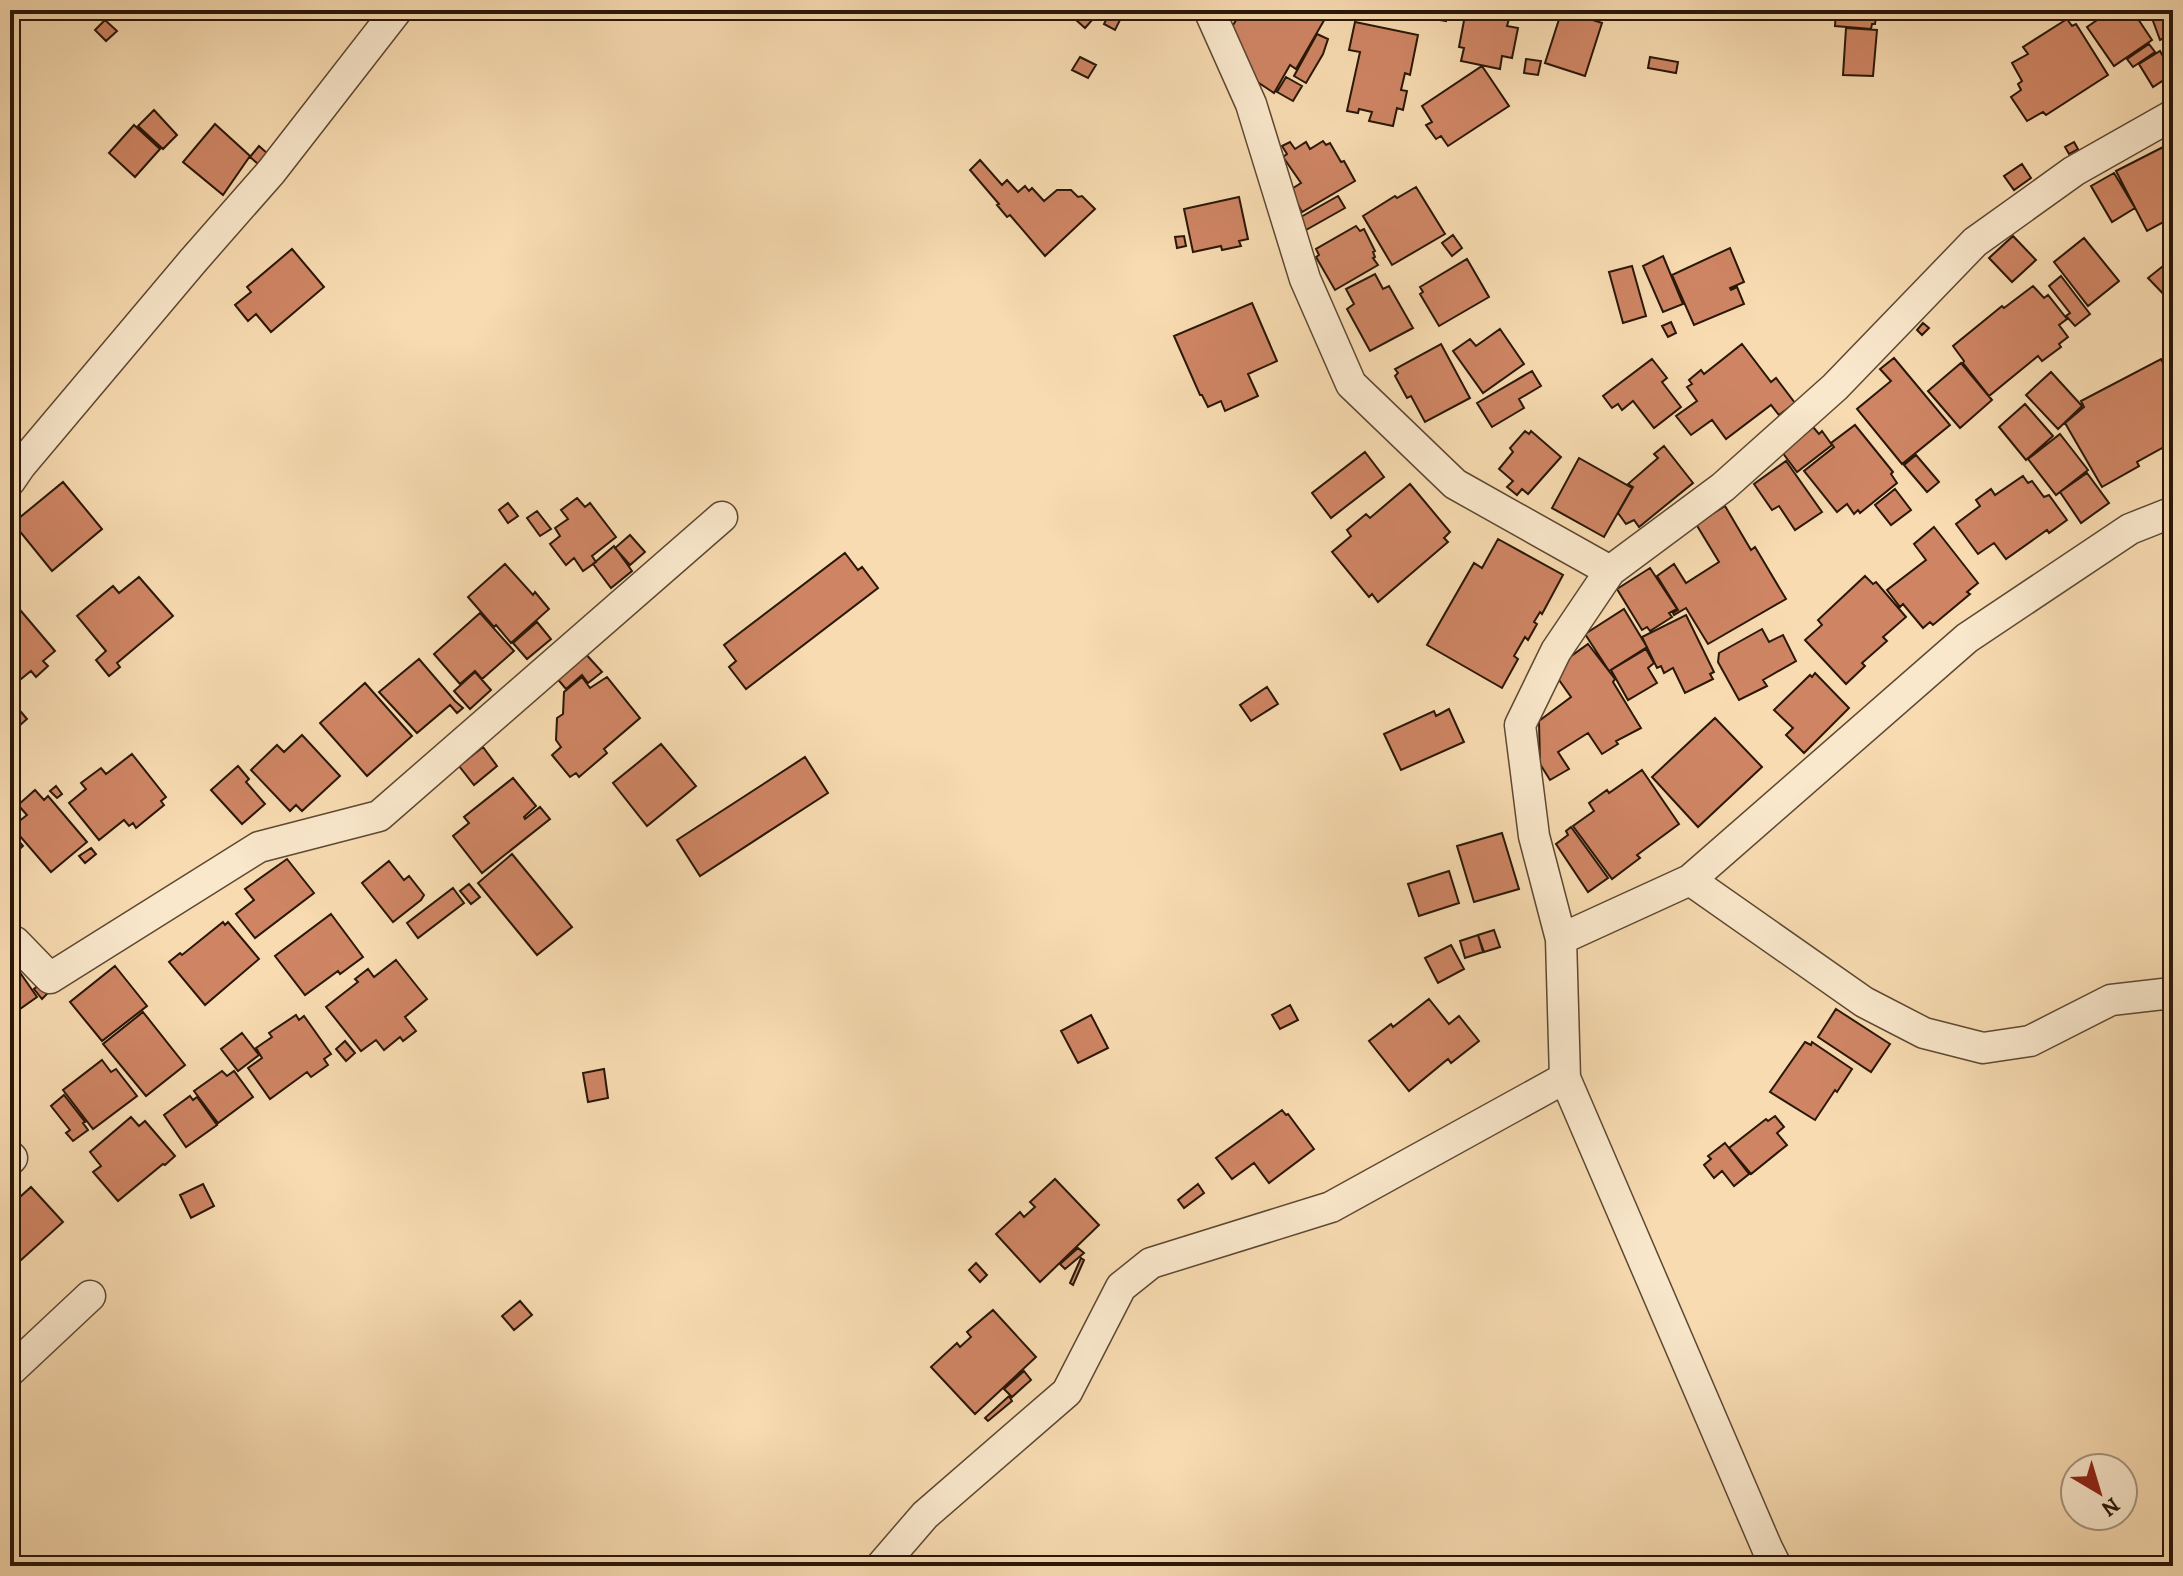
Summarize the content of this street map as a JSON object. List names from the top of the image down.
{
  "north": "bottom right"
}
